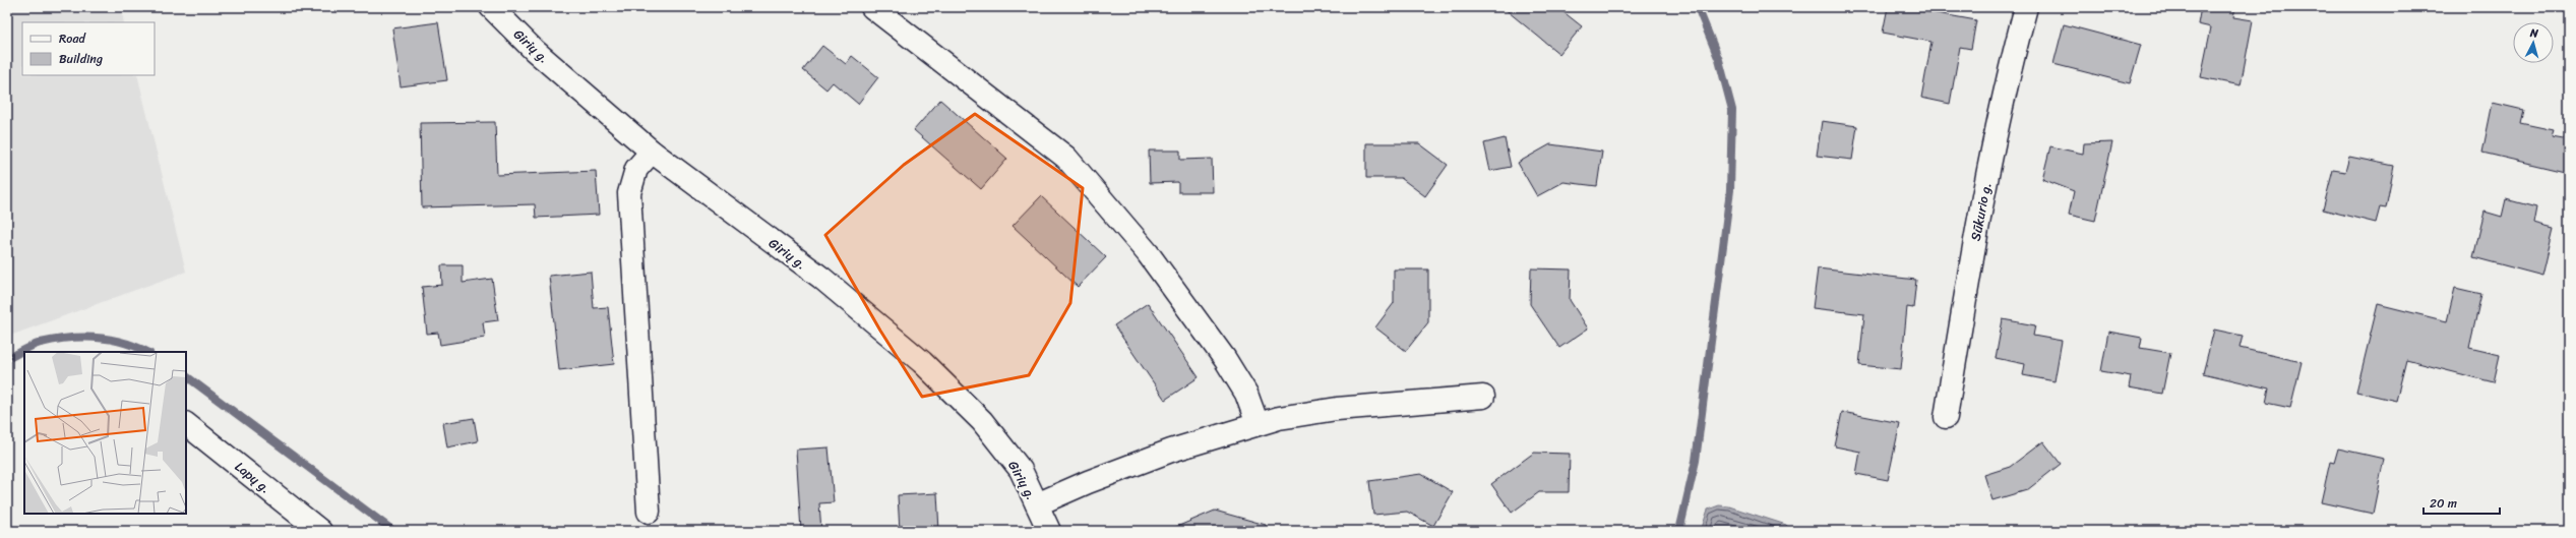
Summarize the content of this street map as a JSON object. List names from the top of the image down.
{
  "streets": {
    "street": ["Girių g.", "Sūkurio g.", "Lapų g."]
  },
  "legend": ["Road", "Building"],
  "scale_bar": "20 m",
  "north": "top"
}
